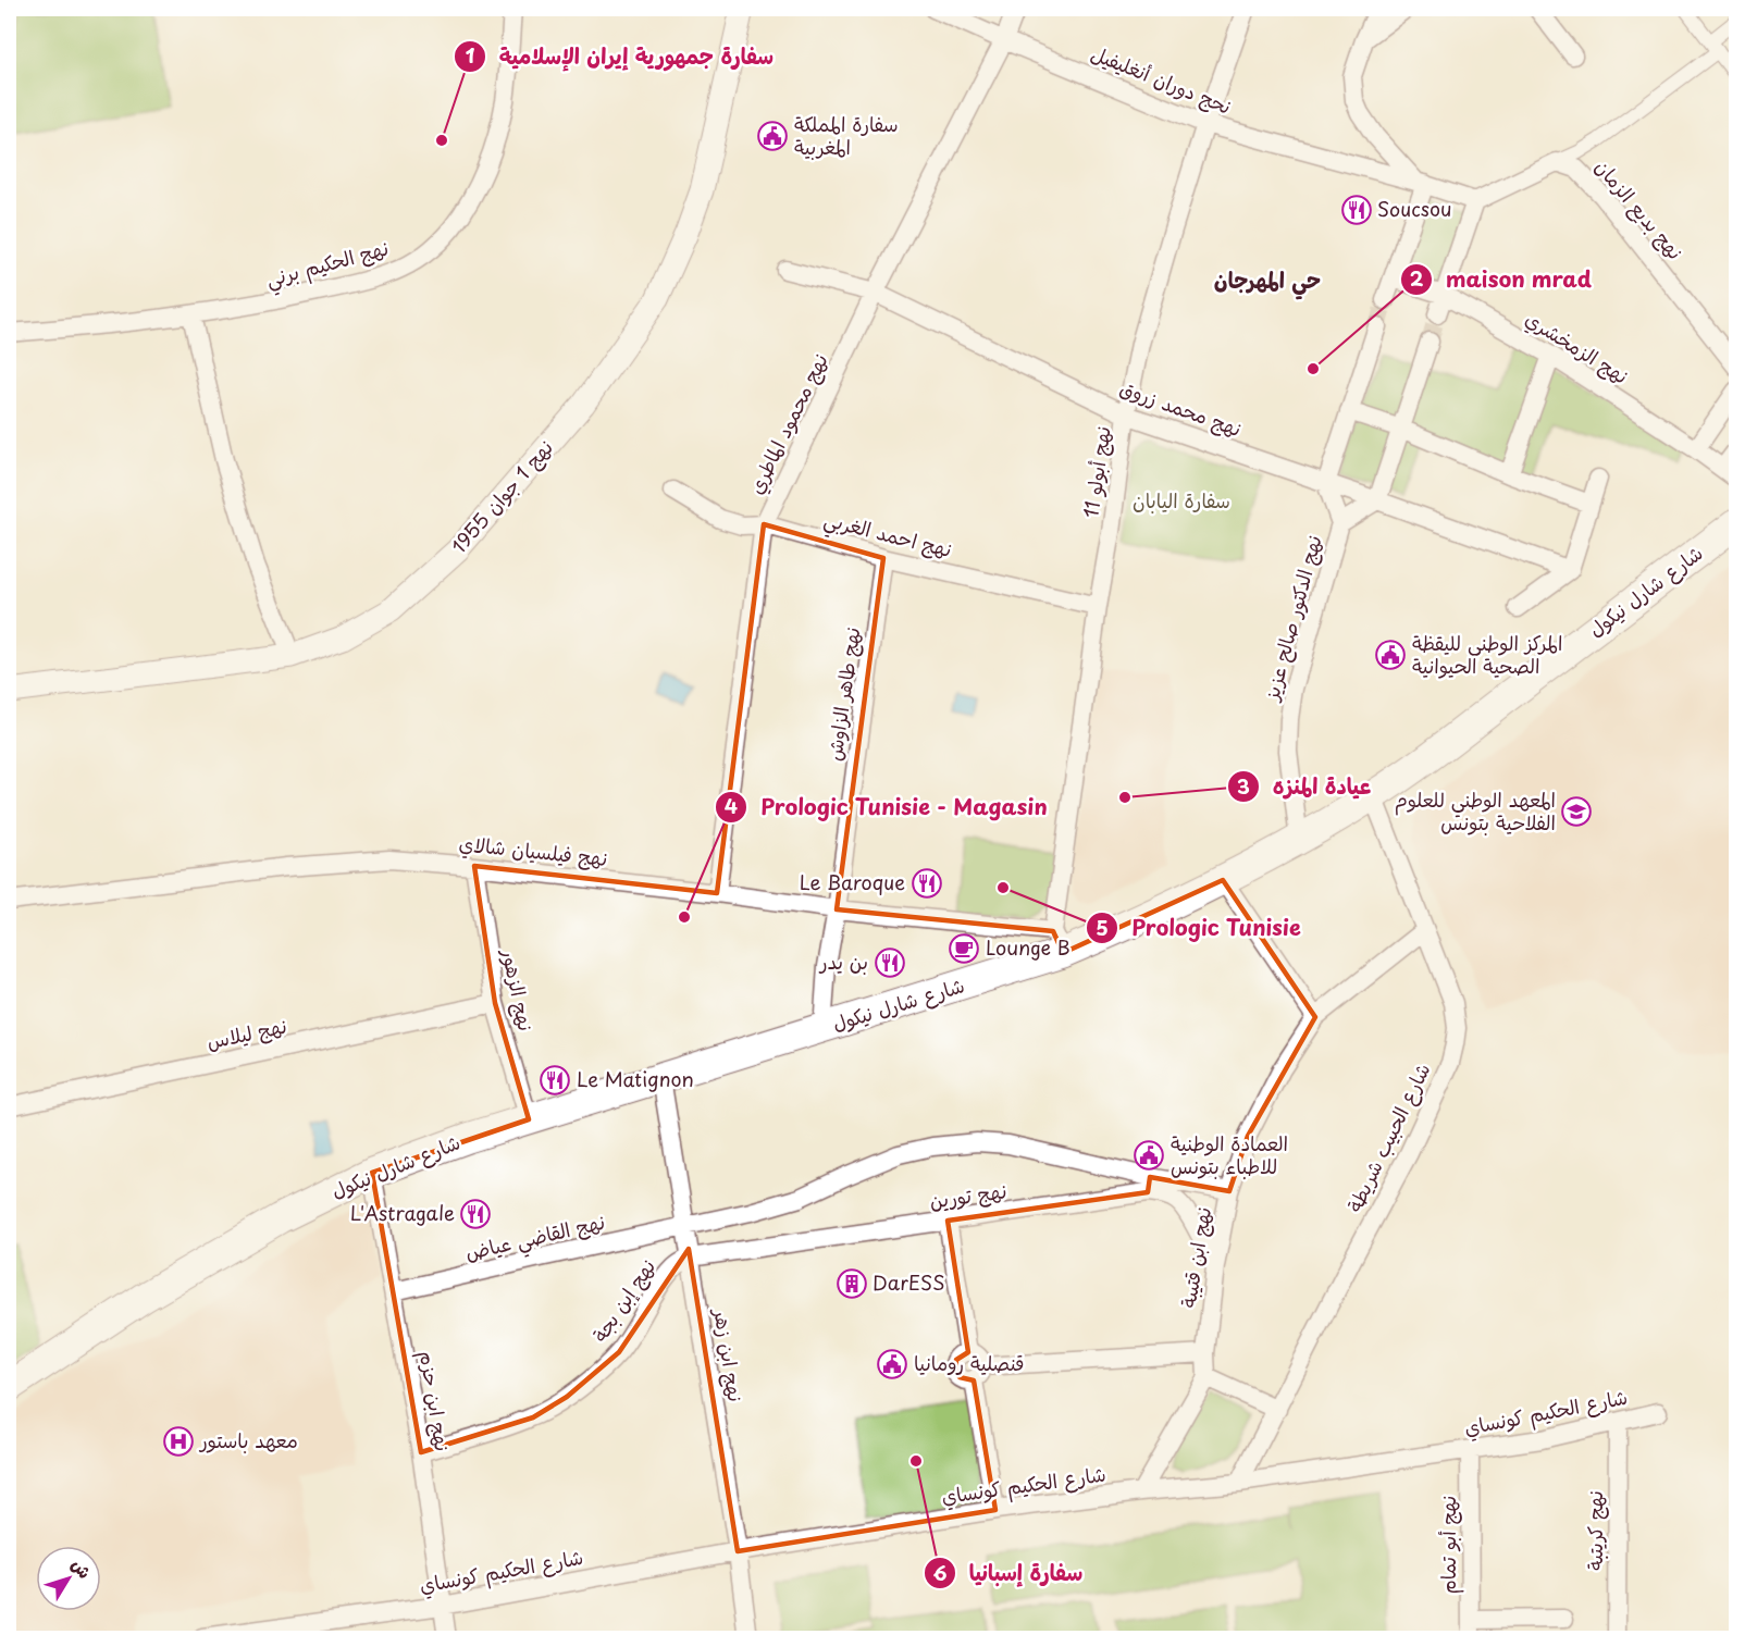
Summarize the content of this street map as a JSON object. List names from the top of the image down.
{
  "streets": {
    "main road": ["شارع شارل نيكول"],
    "street": [
      "نحج دوران أنغليفيل",
      "نهج بديع الزمان",
      "نهج الحكيم برني",
      "نهج الزمخشري",
      "نهج محمد زروق",
      "نهج محمود الماطري",
      "نهج أبولو 11",
      "نهج 1 جوان 1955",
      "نهج احمد الغربي",
      "نهج الدكتور صالح عزيز",
      "نهج طاهر الزاوش",
      "نهج فيلسيان شالاي",
      "نهج الزهور",
      "نهج ليلاس",
      "شارع الحبيب شريطة",
      "نهج تورين",
      "نهج القاضي عياض",
      "نهج ابن قتيبة",
      "نهج إبن بجة",
      "نهج ابن زهر",
      "نهج ابن حزم",
      "شارع الحكيم كونساي",
      "نهج كريتبة",
      "نهج أبو تمام"
    ]
  },
  "crossings": [
    ["نحج دوران أنغليفيل", "نهج محمود الماطري"],
    ["نحج دوران أنغليفيل", "نهج أبولو 11"],
    ["نهج محمد زروق", "نهج محمود الماطري"],
    ["نهج محمد زروق", "نهج أبولو 11"],
    ["نهج محمد زروق", "نهج الدكتور صالح عزيز"],
    ["نهج محمود الماطري", "نهج احمد الغربي"],
    ["نهج محمود الماطري", "نهج فيلسيان شالاي"],
    ["نهج أبولو 11", "نهج احمد الغربي"],
    ["نهج أبولو 11", "شارع شارل نيكول"],
    ["نهج أبولو 11", "نهج فيلسيان شالاي"],
    ["نهج احمد الغربي", "نهج طاهر الزاوش"],
    ["شارع شارل نيكول", "نهج الدكتور صالح عزيز"],
    ["شارع شارل نيكول", "نهج طاهر الزاوش"],
    ["شارع شارل نيكول", "نهج فيلسيان شالاي"],
    ["شارع شارل نيكول", "نهج الزهور"],
    ["شارع شارل نيكول", "شارع الحبيب شريطة"],
    ["شارع شارل نيكول", "نهج ابن زهر"],
    ["شارع شارل نيكول", "نهج ابن حزم"],
    ["نهج طاهر الزاوش", "نهج فيلسيان شالاي"],
    ["نهج فيلسيان شالاي", "نهج الزهور"],
    ["نهج الزهور", "نهج ليلاس"],
    ["شارع الحبيب شريطة", "نهج ابن قتيبة"],
    ["شارع الحبيب شريطة", "شارع الحكيم كونساي"],
    ["نهج تورين", "نهج القاضي عياض"],
    ["نهج تورين", "نهج ابن قتيبة"],
    ["نهج تورين", "نهج إبن بجة"],
    ["نهج تورين", "نهج ابن زهر"],
    ["نهج القاضي عياض", "نهج ابن زهر"],
    ["نهج القاضي عياض", "نهج ابن حزم"],
    ["نهج إبن بجة", "نهج ابن زهر"],
    ["نهج إبن بجة", "نهج ابن حزم"],
    ["نهج ابن زهر", "شارع الحكيم كونساي"],
    ["نهج ابن حزم", "شارع الحكيم كونساي"],
    ["شارع الحكيم كونساي", "نهج كريتبة"],
    ["شارع الحكيم كونساي", "نهج أبو تمام"]
  ],
  "districts": ["حي المهرجان"],
  "parks": ["سفارة اليابان"],
  "places": {
    "public building": [
      "سفارة المملكة المغربية",
      "المركز الوطني لليقظة الصحية الحيوانية",
      "العمادة الوطنية للاطباء بتونس",
      "قنصلية رومانيا"
    ],
    "other": [
      "سفارة جمهورية إيران الإسلامية",
      "maison mrad",
      "عيادة المنزه",
      "Prologic Tunisie",
      "Prologic Tunisie - Magasin",
      "سفارة إسبانيا"
    ],
    "restaurant": [
      "Soucsou",
      "Le Baroque",
      "بن يدر",
      "Le Matignon",
      "L'Astragale"
    ],
    "school or university": ["المعهد الوطني للعلوم الفلاحية بتونس"],
    "cafe": ["Lounge B"],
    "building": ["DarESS"],
    "hospital": ["معهد باستور"]
  },
  "north": "top right"
}
